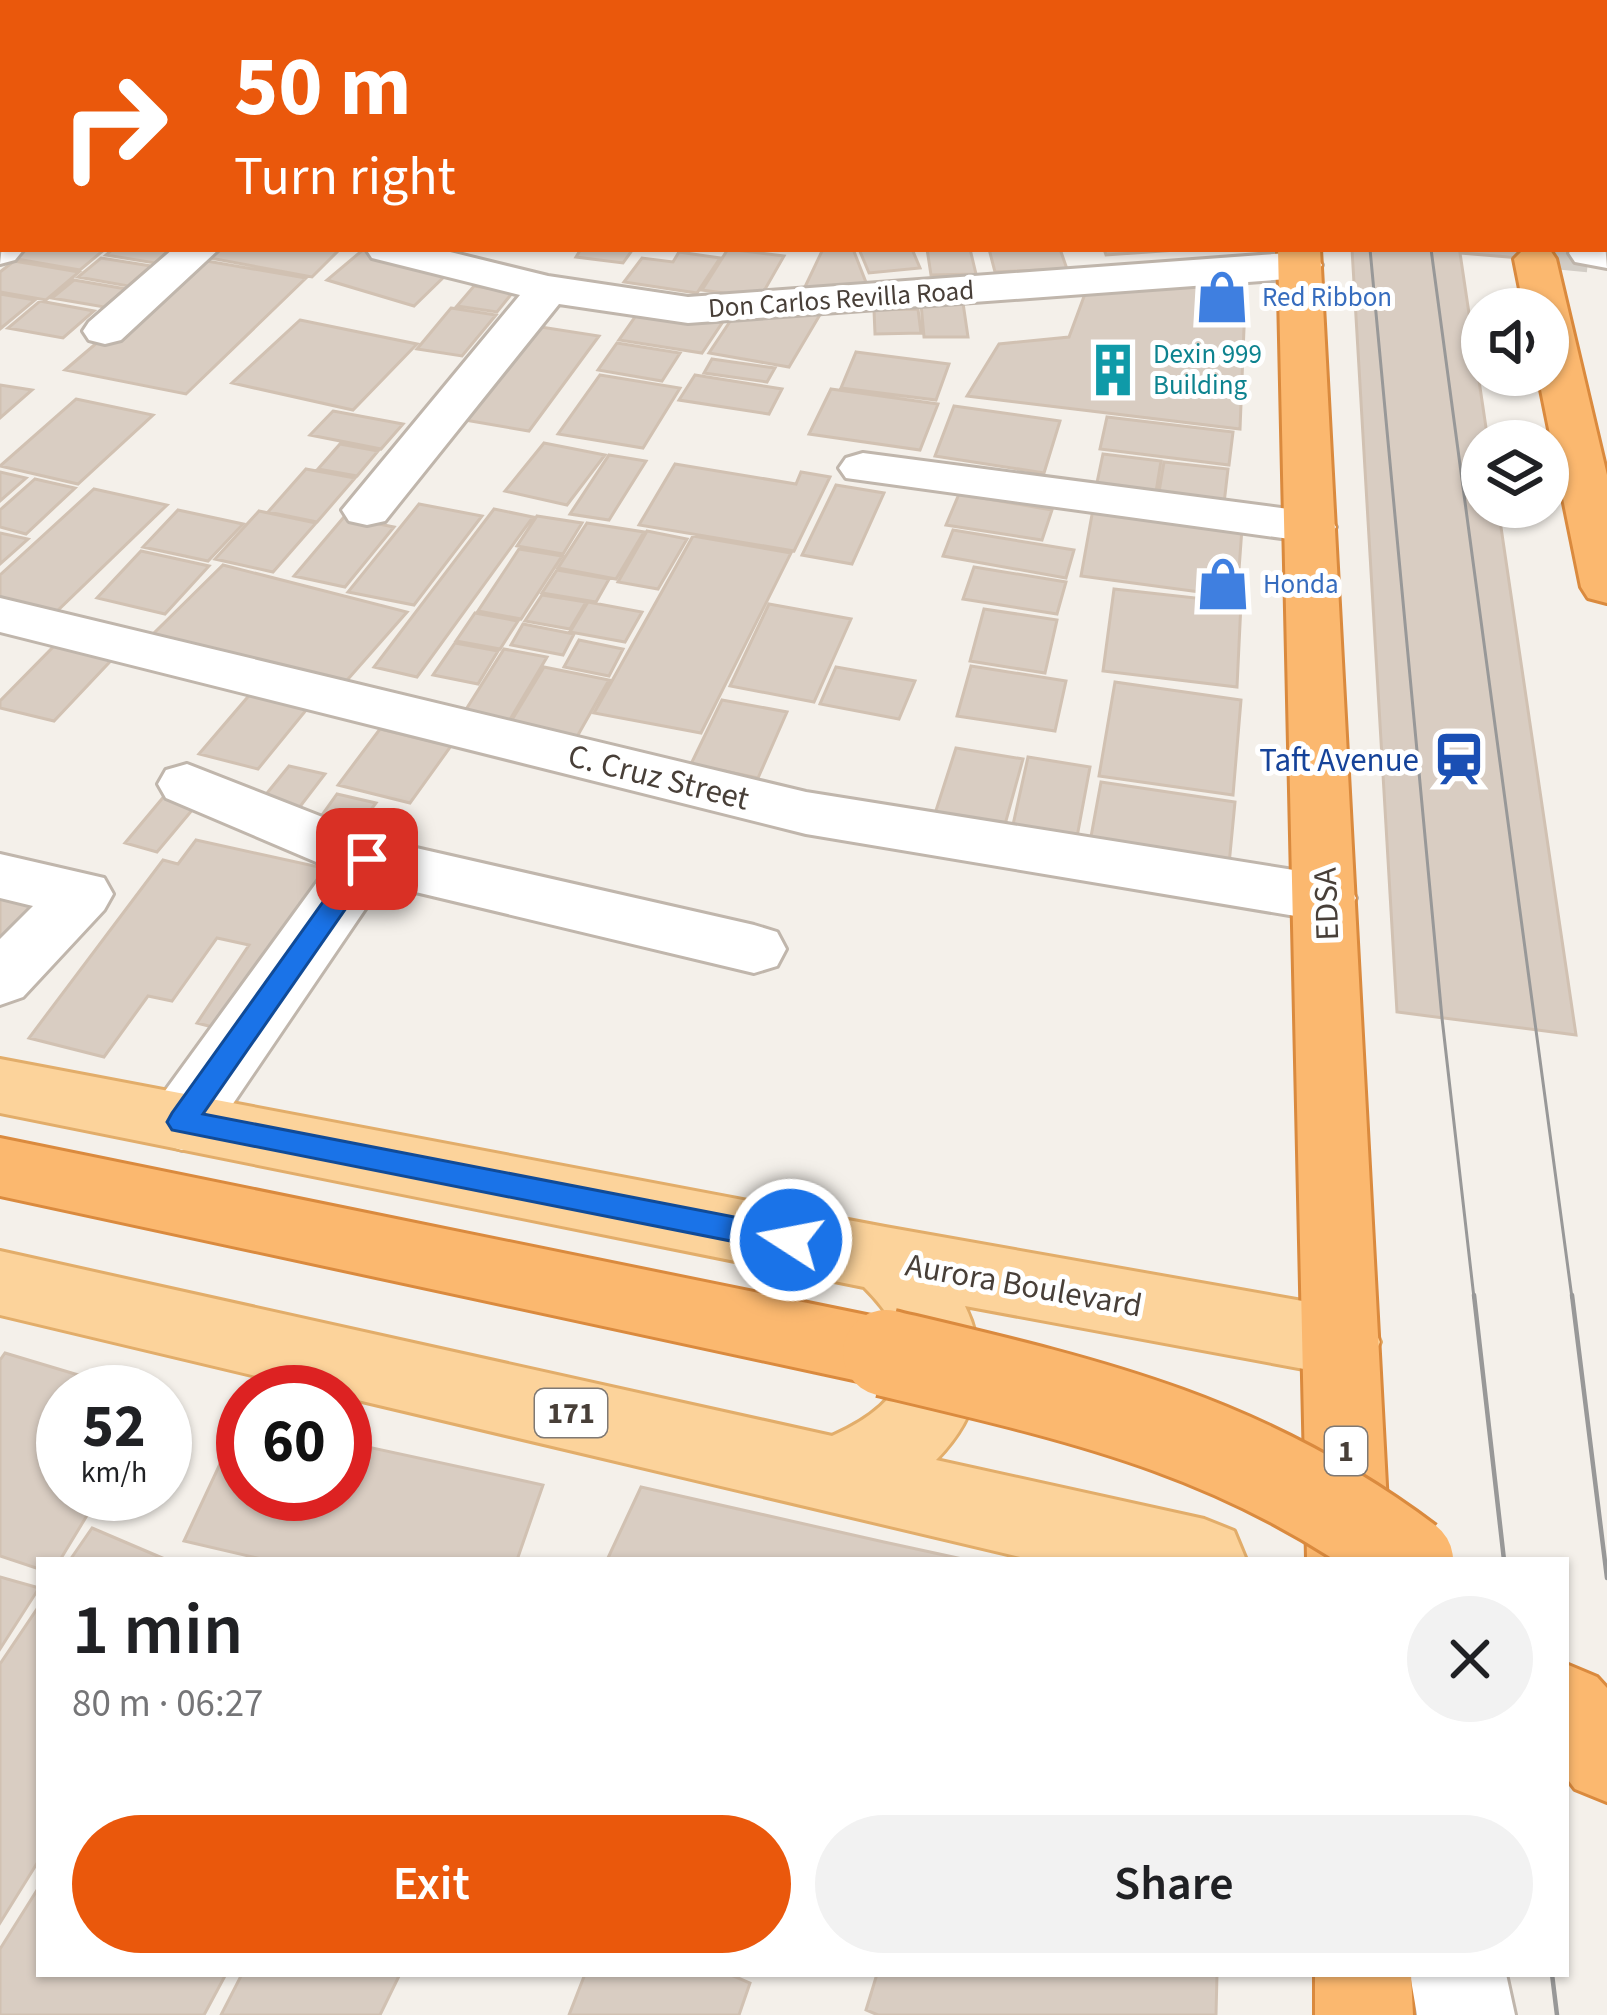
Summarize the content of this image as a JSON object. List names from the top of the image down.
{
  "streets": {
    "highway": ["EDSA", "1"],
    "main road": ["Aurora Boulevard", "171"],
    "street": ["Don Carlos Revilla Road", "C. Cruz Street"]
  },
  "crossings": [
    ["Don Carlos Revilla Road", "EDSA"],
    ["C. Cruz Street", "EDSA"],
    ["EDSA", "Aurora Boulevard"]
  ],
  "places": {
    "shop": ["Red Ribbon", "Honda"],
    "building": ["Dexin 999 Building"],
    "station": ["Taft Avenue"]
  },
  "page": {
    "turn": ["50 m", "Turn right"],
    "speed": "52 km/h",
    "limit": "60",
    "heading": ["1 min", "80 m · 06:27"],
    "buttons": ["Exit", "Share"]
  }
}
